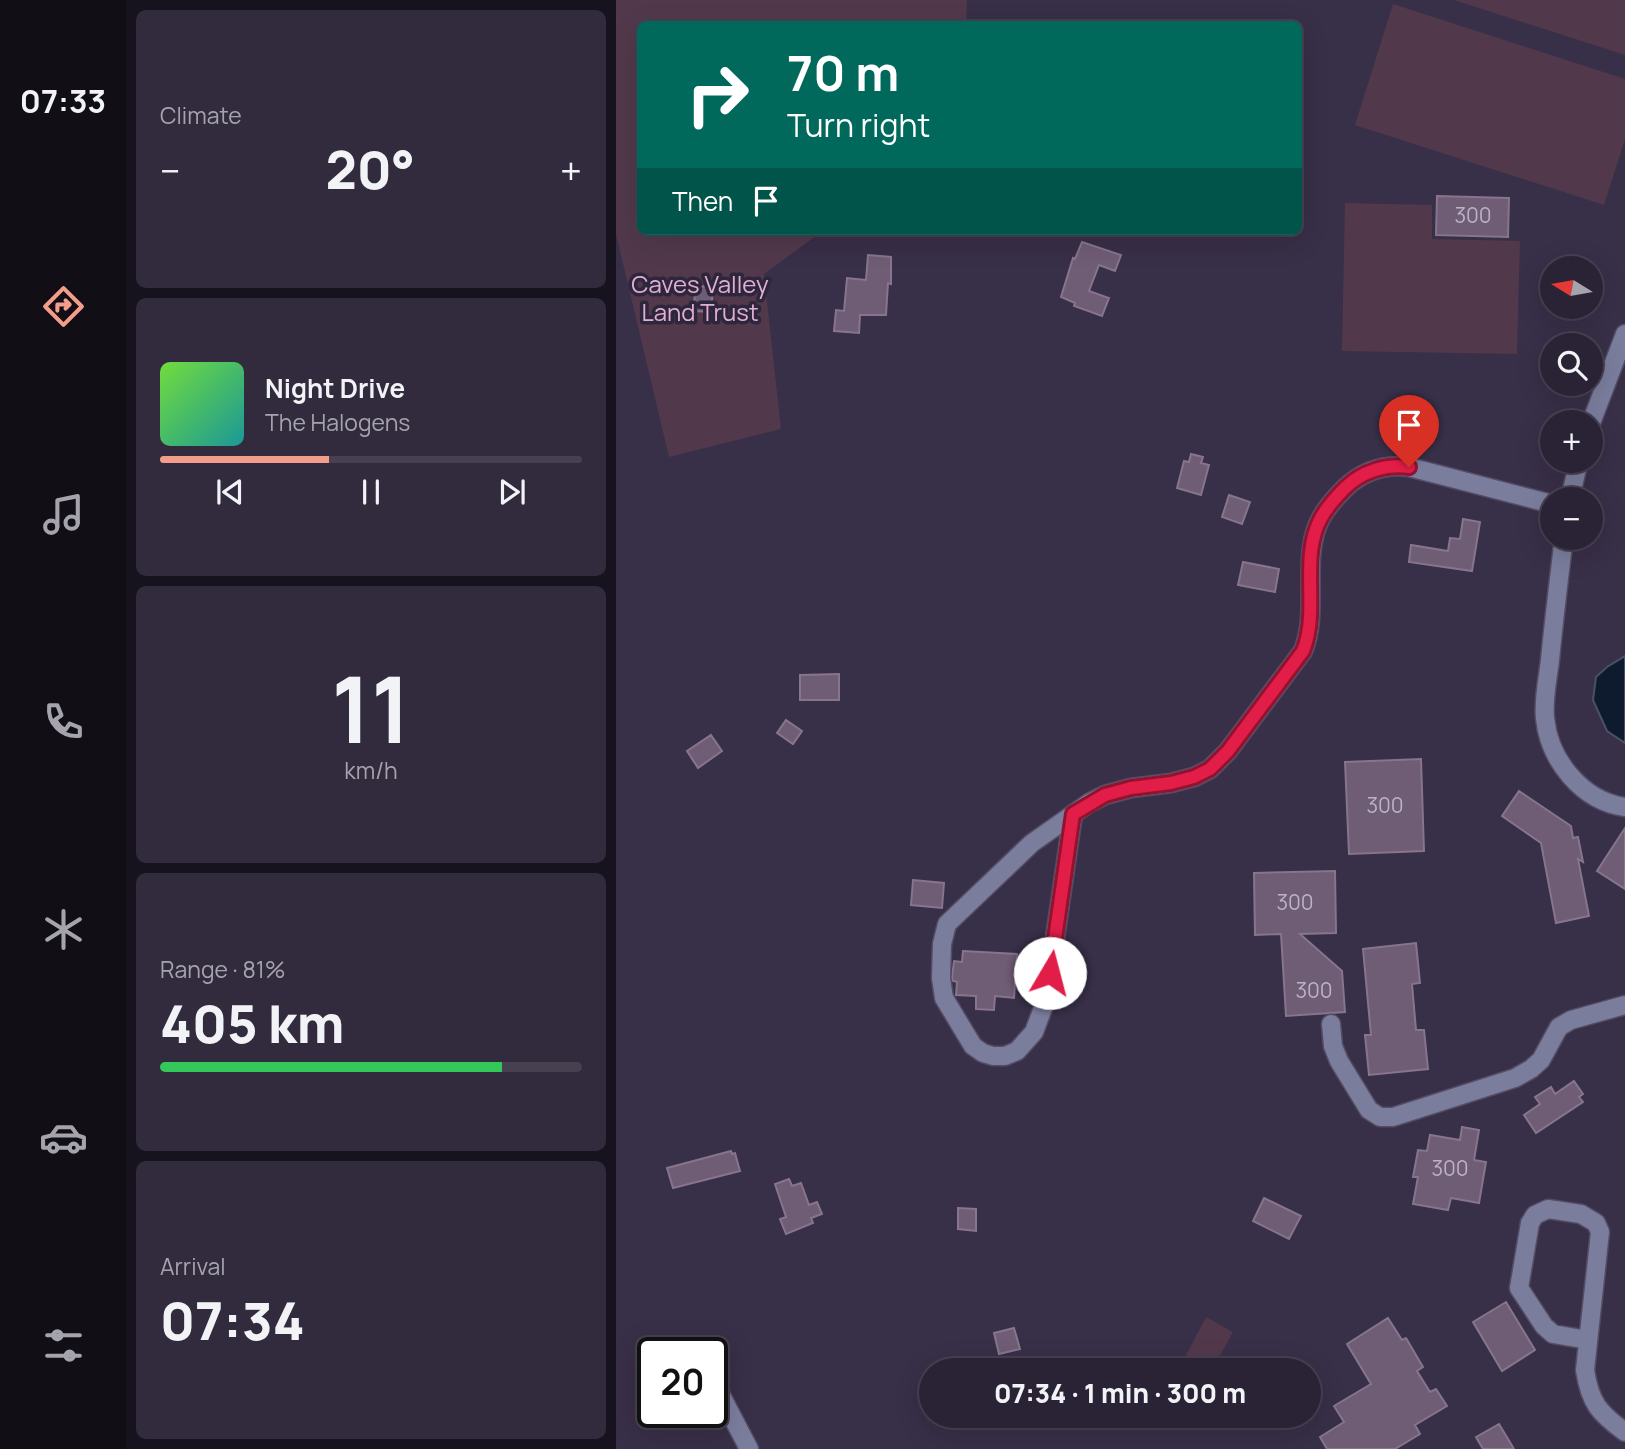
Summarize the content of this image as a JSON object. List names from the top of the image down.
{
  "parks": ["Caves Valley Land Trust"],
  "house_numbers": [
    "300",
    "300",
    "300",
    "300",
    "300"
  ],
  "north": "left",
  "page": {
    "tabs": "07:33",
    "tile": [
      "Climate",
      ["11", "km/h"],
      ["Range · 81%", "405 km"],
      ["Arrival", "07:34"]
    ],
    "turn": ["70 m", "Turn right"],
    "heat": ["−", "20°", "+"],
    "then": "Then",
    "map_buttons": ["+", "−"],
    "song": ["Night Drive", "The Halogens"],
    "limit": "20",
    "trip": "07:34 · 1 min · 300 m"
  }
}
